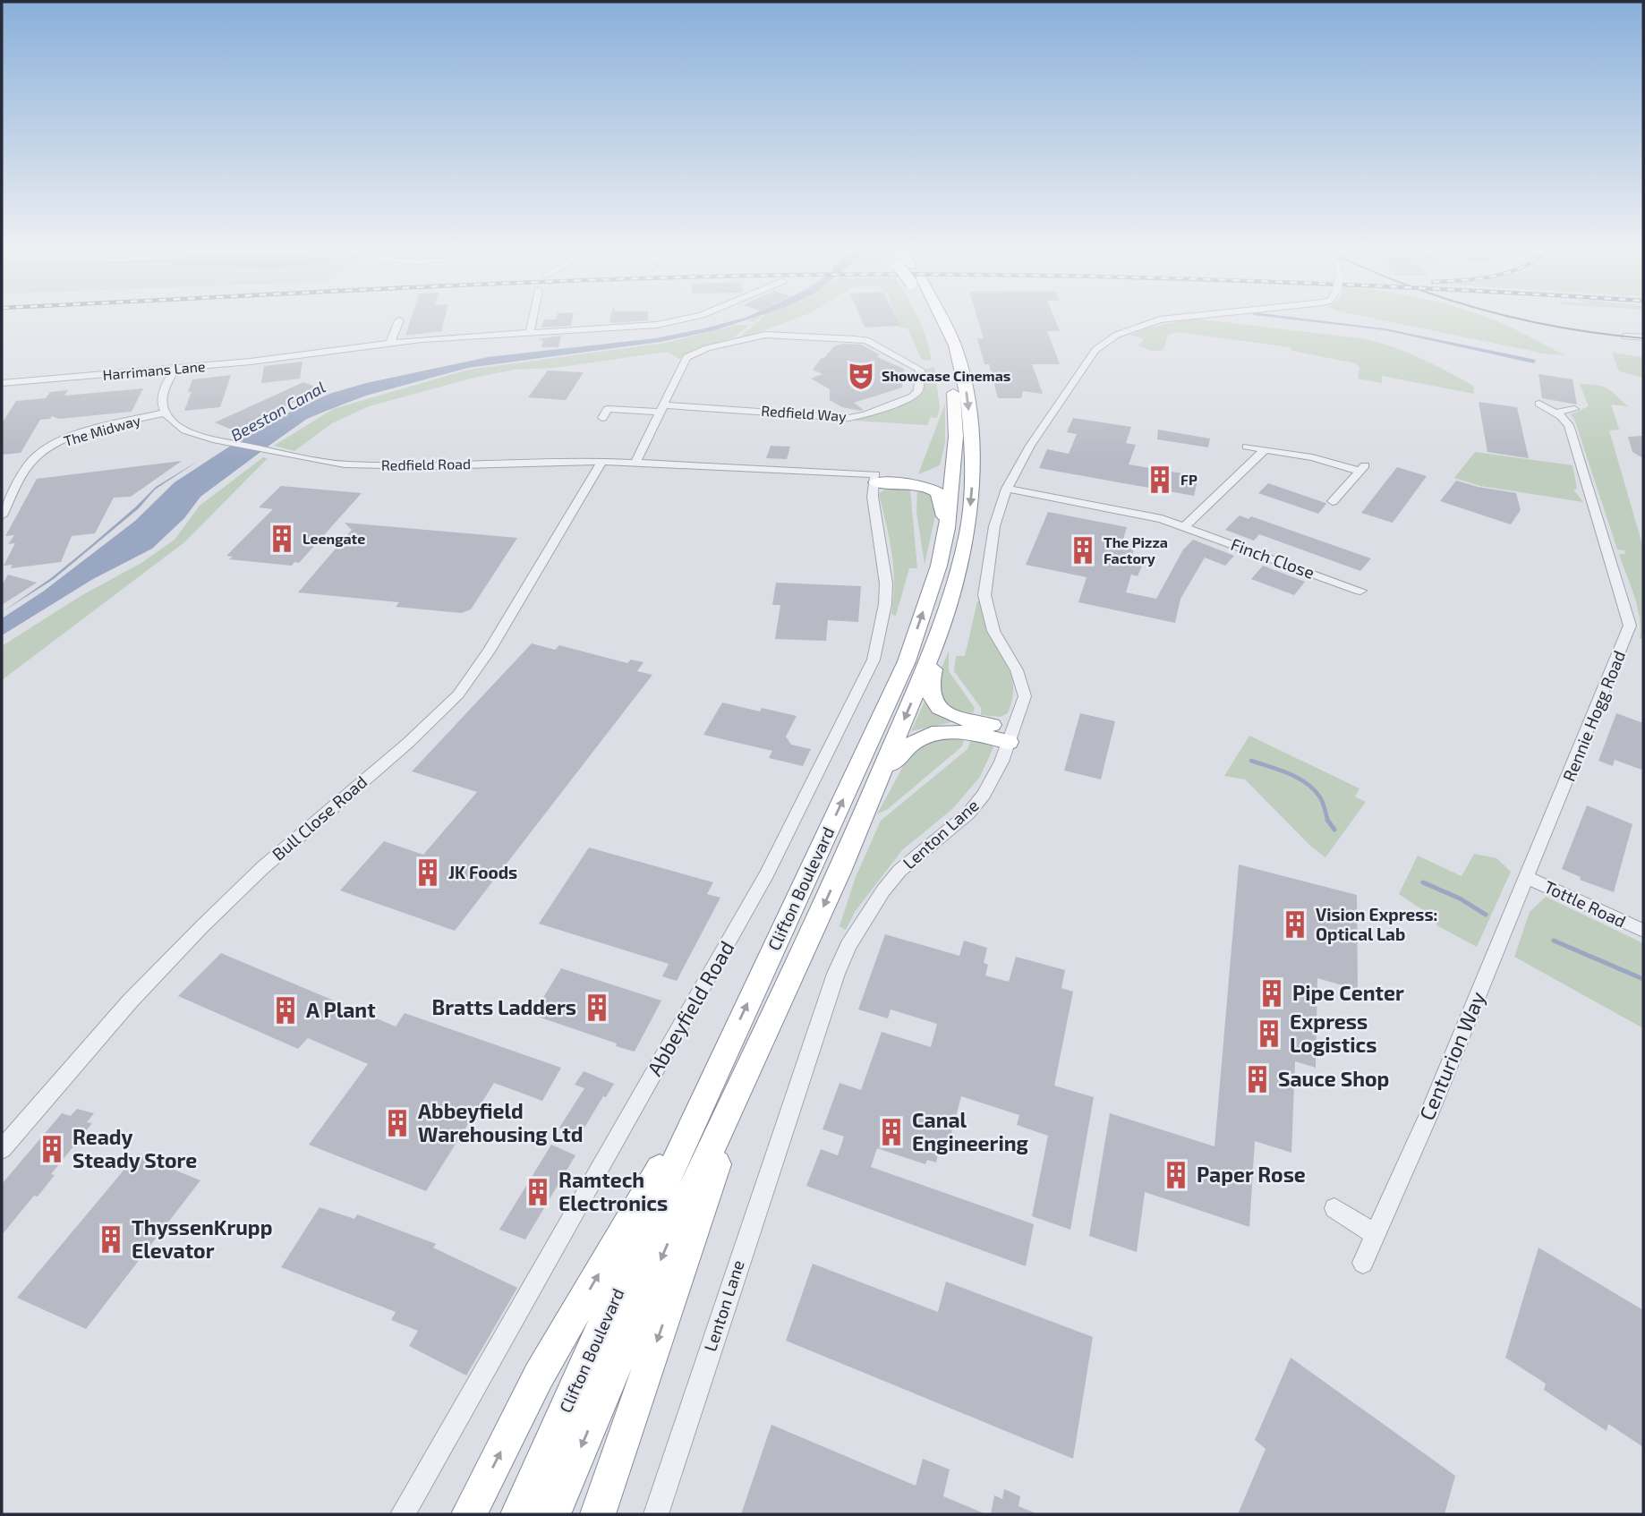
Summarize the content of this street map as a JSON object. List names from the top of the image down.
{
  "streets": {
    "highway": ["Clifton Boulevard"],
    "street": [
      "Harrimans Lane",
      "Redfield Way",
      "The Midway",
      "Redfield Road",
      "Finch Close",
      "Rennie Hogg Road",
      "Bull Close Road",
      "Lenton Lane",
      "Tottle Road",
      "Abbeyfield Road",
      "Centurion Way"
    ]
  },
  "crossings": [
    ["Redfield Way", "Redfield Road"],
    ["The Midway", "Redfield Road"],
    ["Redfield Road", "Bull Close Road"],
    ["Redfield Road", "Abbeyfield Road"],
    ["Finch Close", "Lenton Lane"],
    ["Rennie Hogg Road", "Tottle Road"],
    ["Rennie Hogg Road", "Centurion Way"],
    ["Tottle Road", "Centurion Way"]
  ],
  "water": ["Beeston Canal"],
  "places": {
    "theatre": ["Showcase Cinemas"],
    "building": [
      "FP",
      "Leengate",
      "The Pizza Factory",
      "JK Foods",
      "Vision Express: Optical Lab",
      "Pipe Center",
      "Bratts Ladders",
      "A Plant",
      "Express Logistics",
      "Sauce Shop",
      "Abbeyfield Warehousing Ltd",
      "Canal Engineering",
      "Ready Steady Store",
      "Paper Rose",
      "Ramtech Electronics",
      "ThyssenKrupp Elevator"
    ]
  }
}
